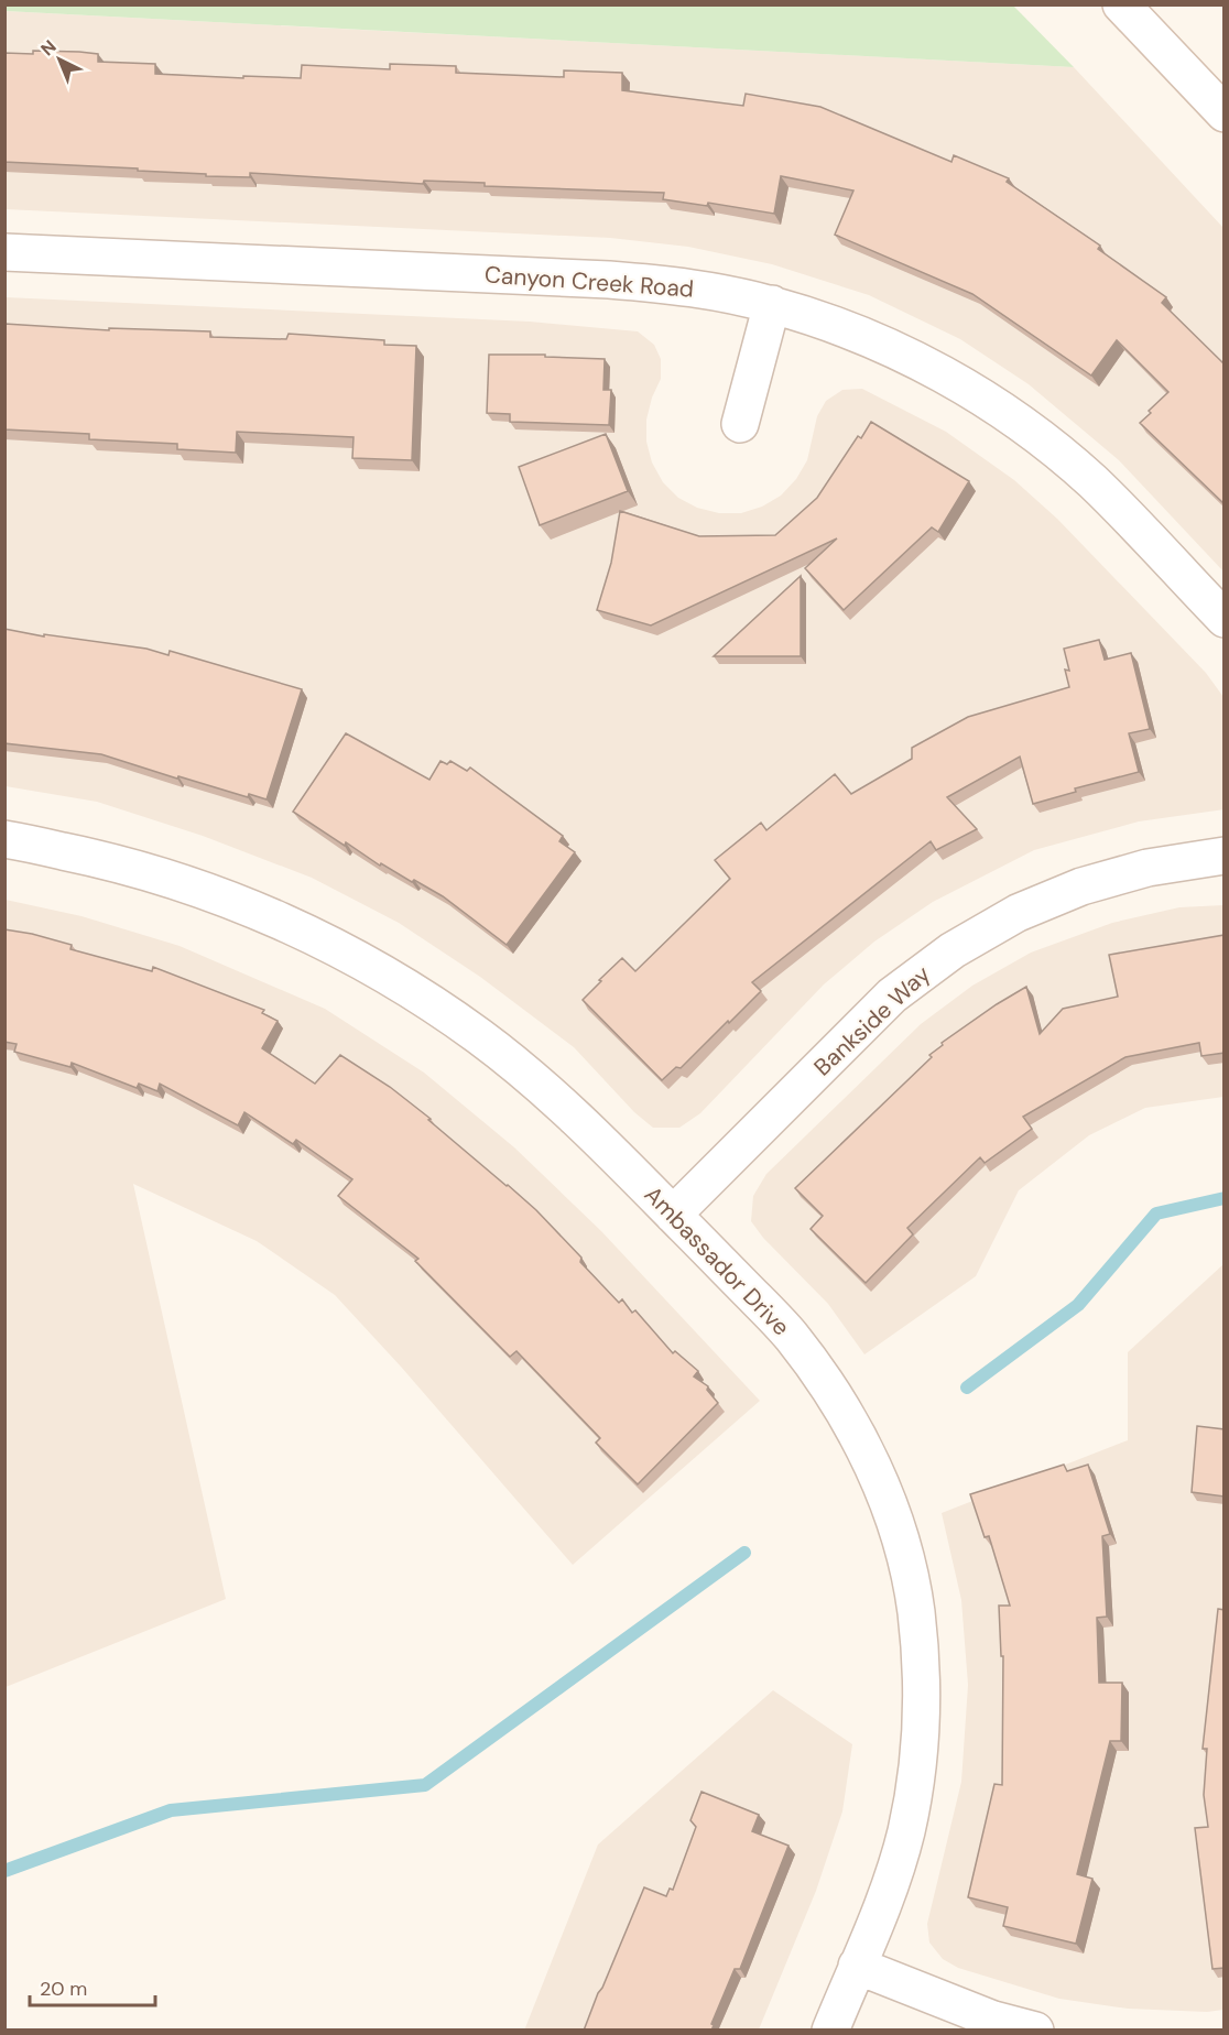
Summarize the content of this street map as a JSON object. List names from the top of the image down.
{
  "streets": {
    "street": ["Canyon Creek Road", "Bankside Way", "Ambassador Drive"]
  },
  "crossings": [
    ["Bankside Way", "Ambassador Drive"]
  ],
  "scale_bar": "20 m",
  "north": "top left"
}
